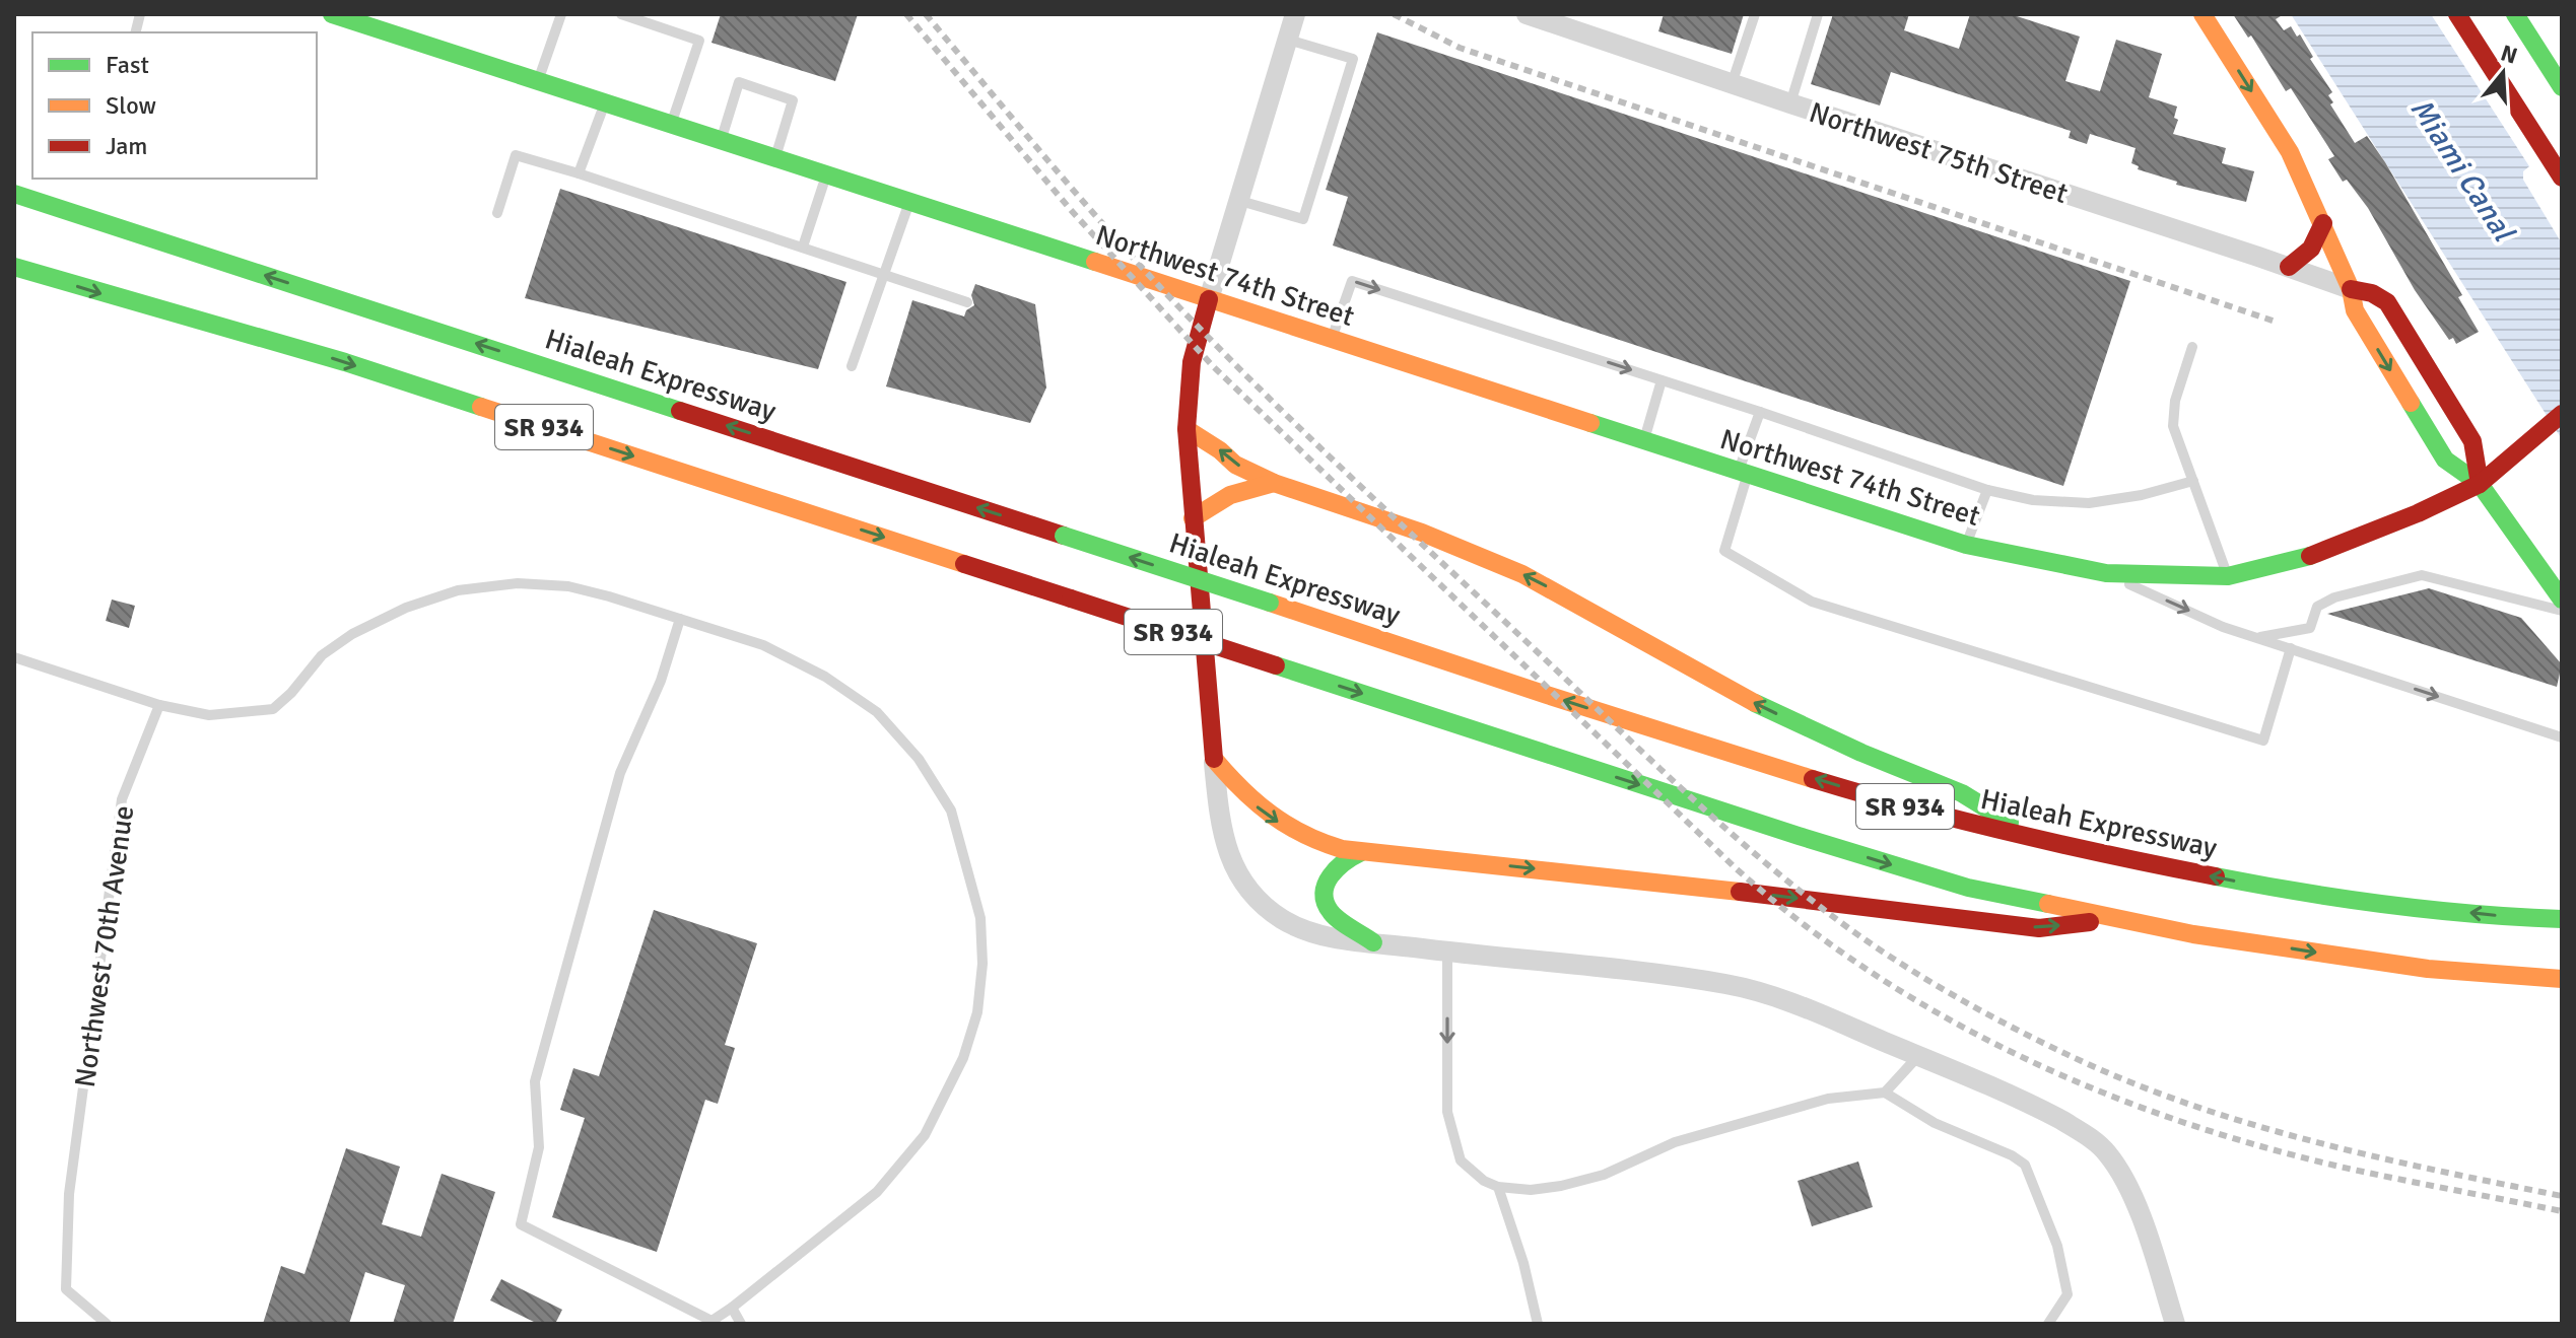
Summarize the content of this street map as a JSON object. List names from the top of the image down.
{
  "streets": {
    "main road": ["Northwest 74th Street", "Hialeah Expressway", "SR 934"],
    "street": ["Northwest 75th Street"],
    "lane": ["Northwest 70th Avenue"]
  },
  "water": ["Miami Canal"],
  "legend": ["Fast", "Slow", "Jam"],
  "north": "top"
}
